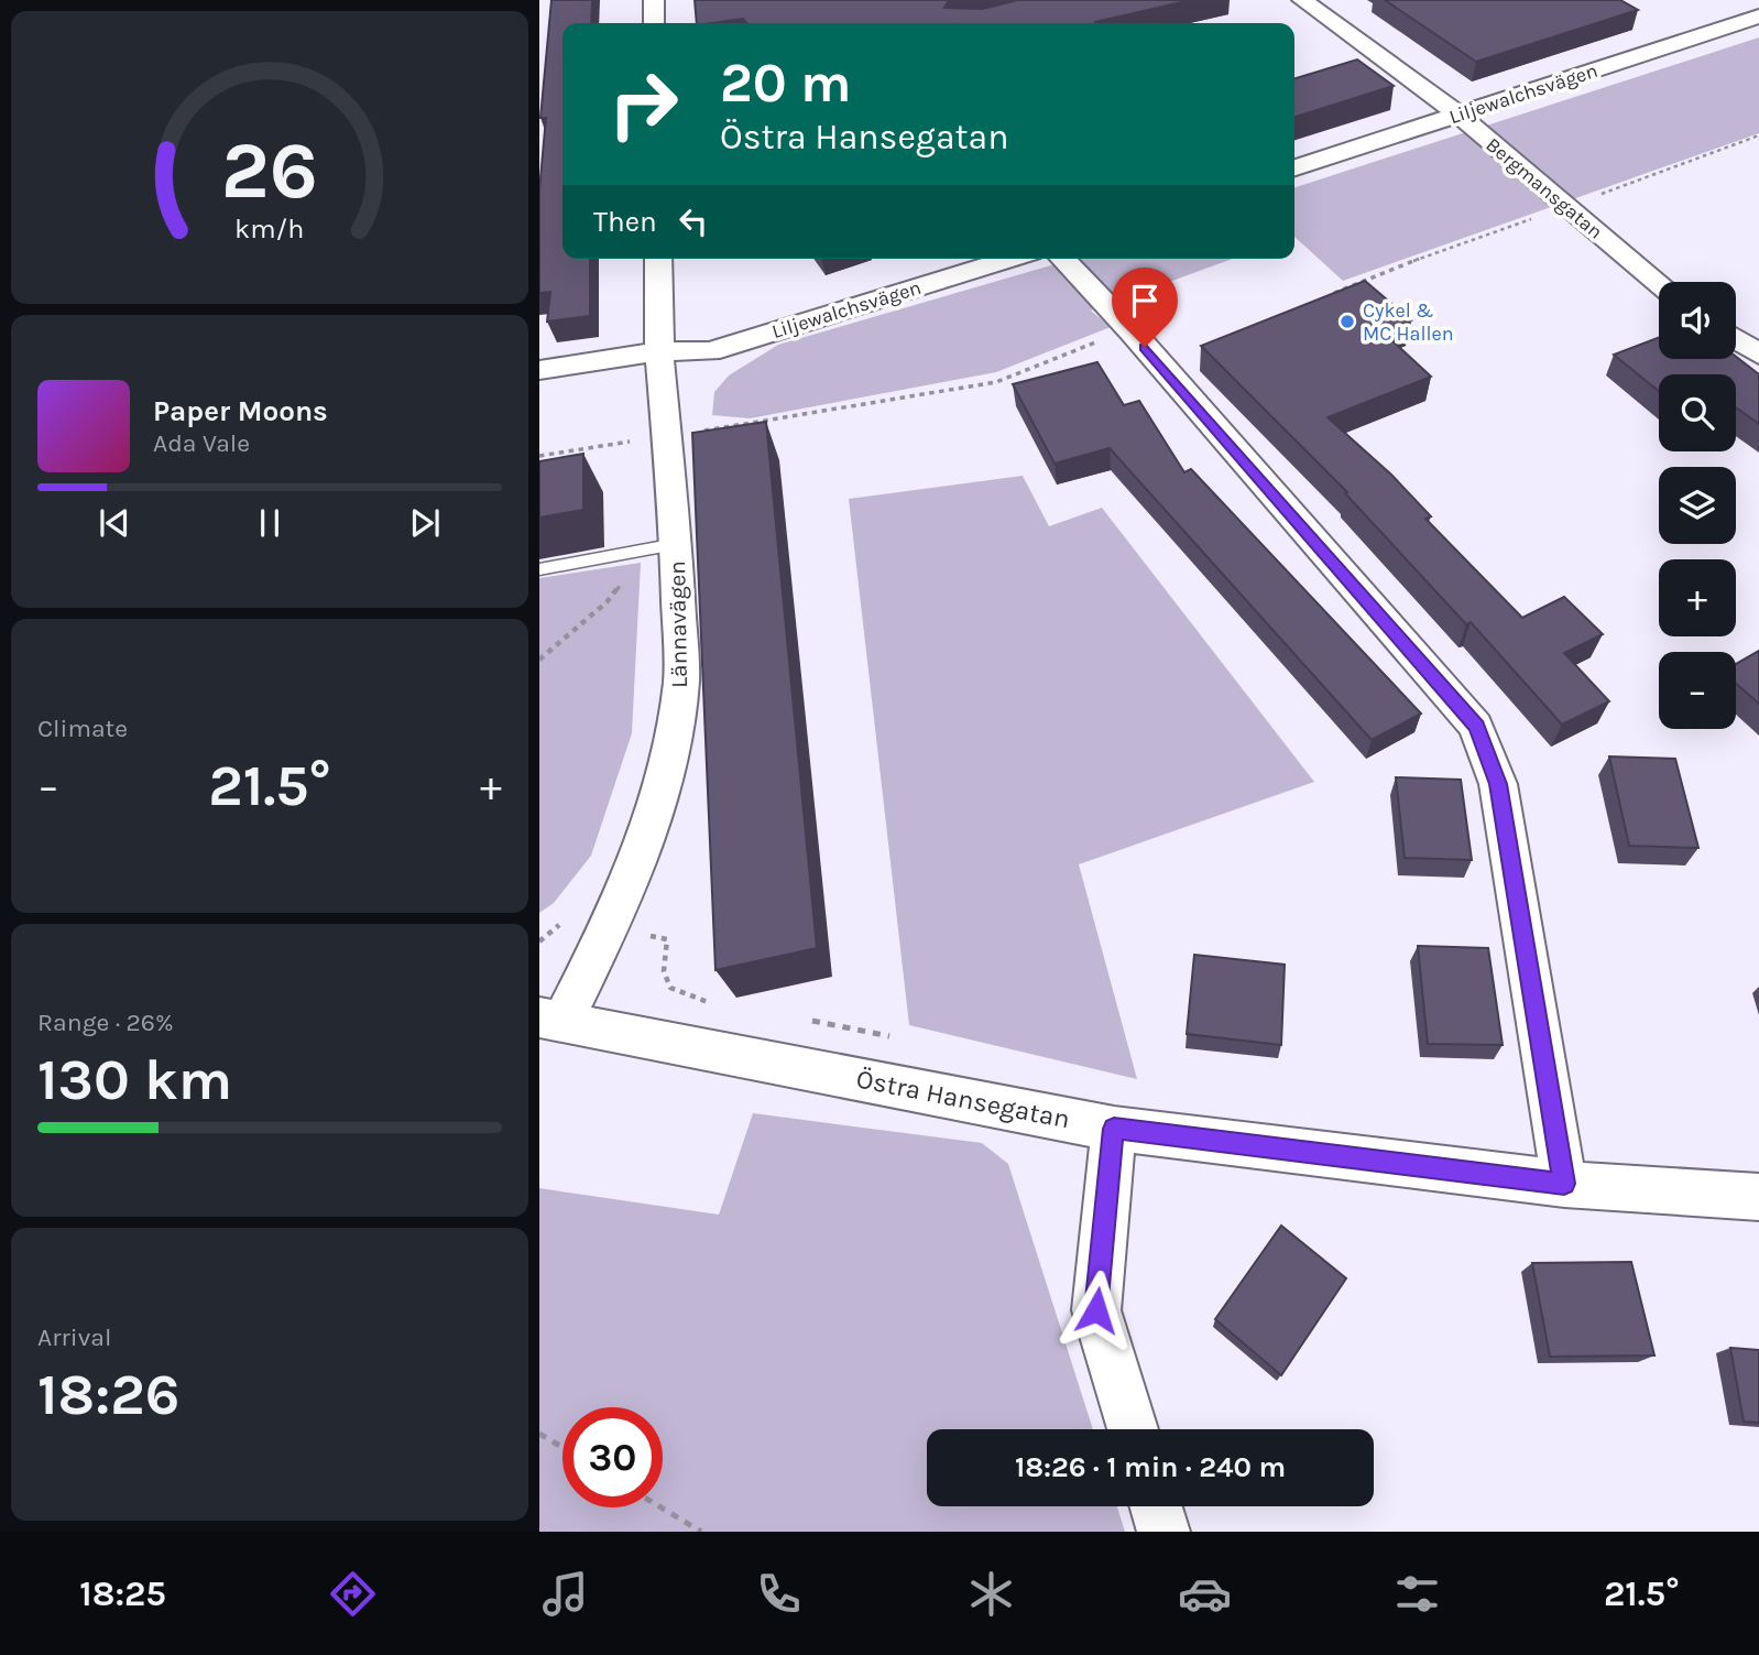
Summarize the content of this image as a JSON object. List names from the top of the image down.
{
  "streets": {
    "street": [
      "Liljewalchsvägen",
      "Bergmansgatan",
      "Lännavägen",
      "Östra Hansegatan"
    ]
  },
  "crossings": [
    ["Liljewalchsvägen", "Bergmansgatan"],
    ["Liljewalchsvägen", "Lännavägen"],
    ["Lännavägen", "Östra Hansegatan"]
  ],
  "places": ["Cykel & MC Hallen"],
  "page": {
    "turn": ["20 m", "Östra Hansegatan"],
    "then": "Then",
    "map_buttons": ["+", "−"],
    "song": ["Paper Moons", "Ada Vale"],
    "tile": [
      "Climate",
      ["Range · 26%", "130 km"],
      ["Arrival", "18:26"]
    ],
    "heat": ["−", "21.5°", "+"],
    "limit": "30",
    "trip": "18:26 · 1 min · 240 m",
    "tabs": ["18:25", "21.5°"],
    "gauge": ["26", "km/h"]
  }
}
